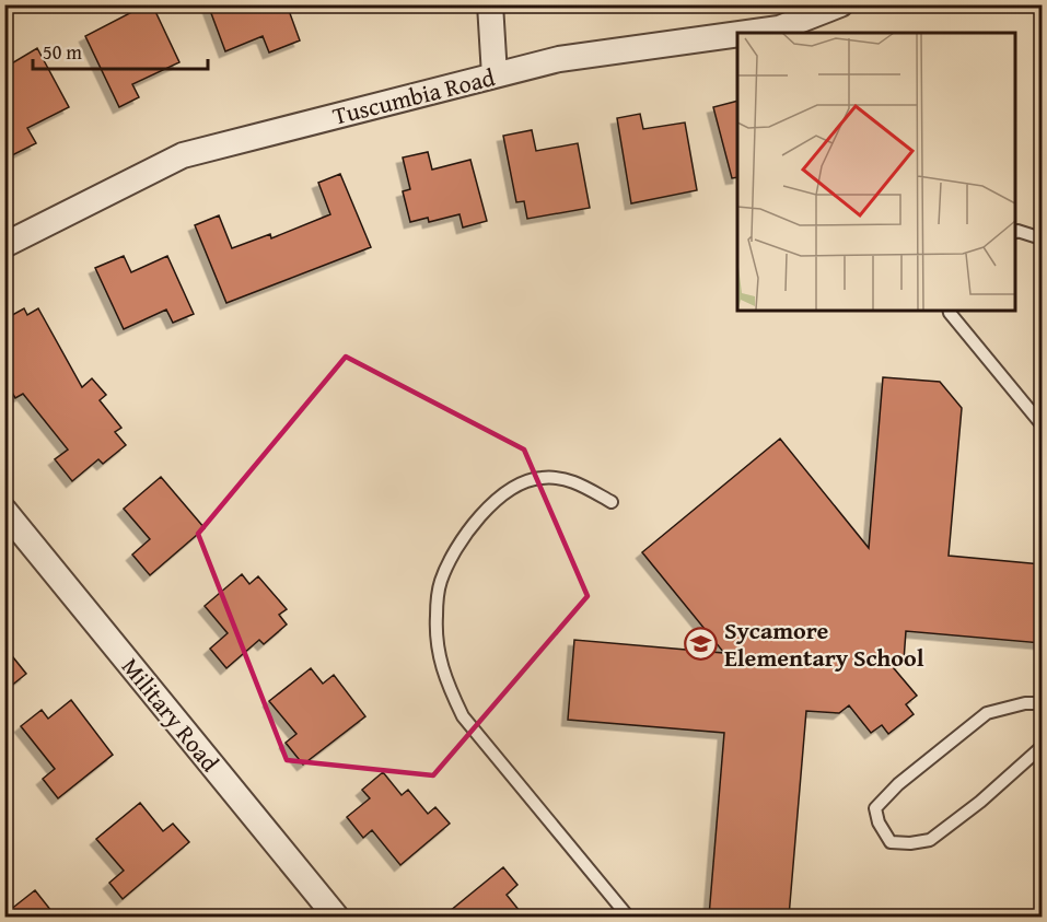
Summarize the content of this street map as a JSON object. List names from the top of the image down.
{
  "streets": {
    "street": ["Tuscumbia Road", "Military Road"]
  },
  "places": {
    "school or university": ["Sycamore Elementary School"]
  },
  "scale_bar": "50 m"
}
